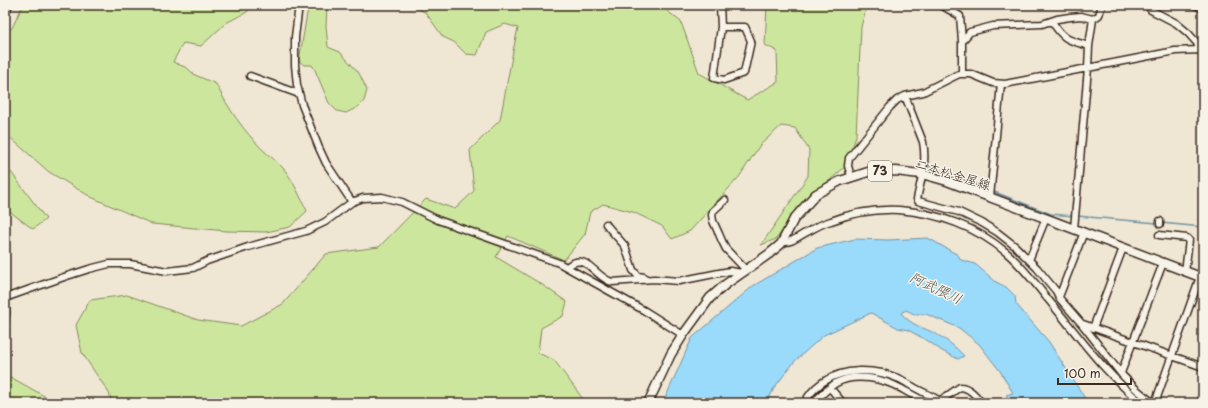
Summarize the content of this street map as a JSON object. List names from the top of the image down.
{
  "streets": {
    "main road": ["73", "二本松金屋線"]
  },
  "water": ["阿武隈川"],
  "scale_bar": "100 m"
}
